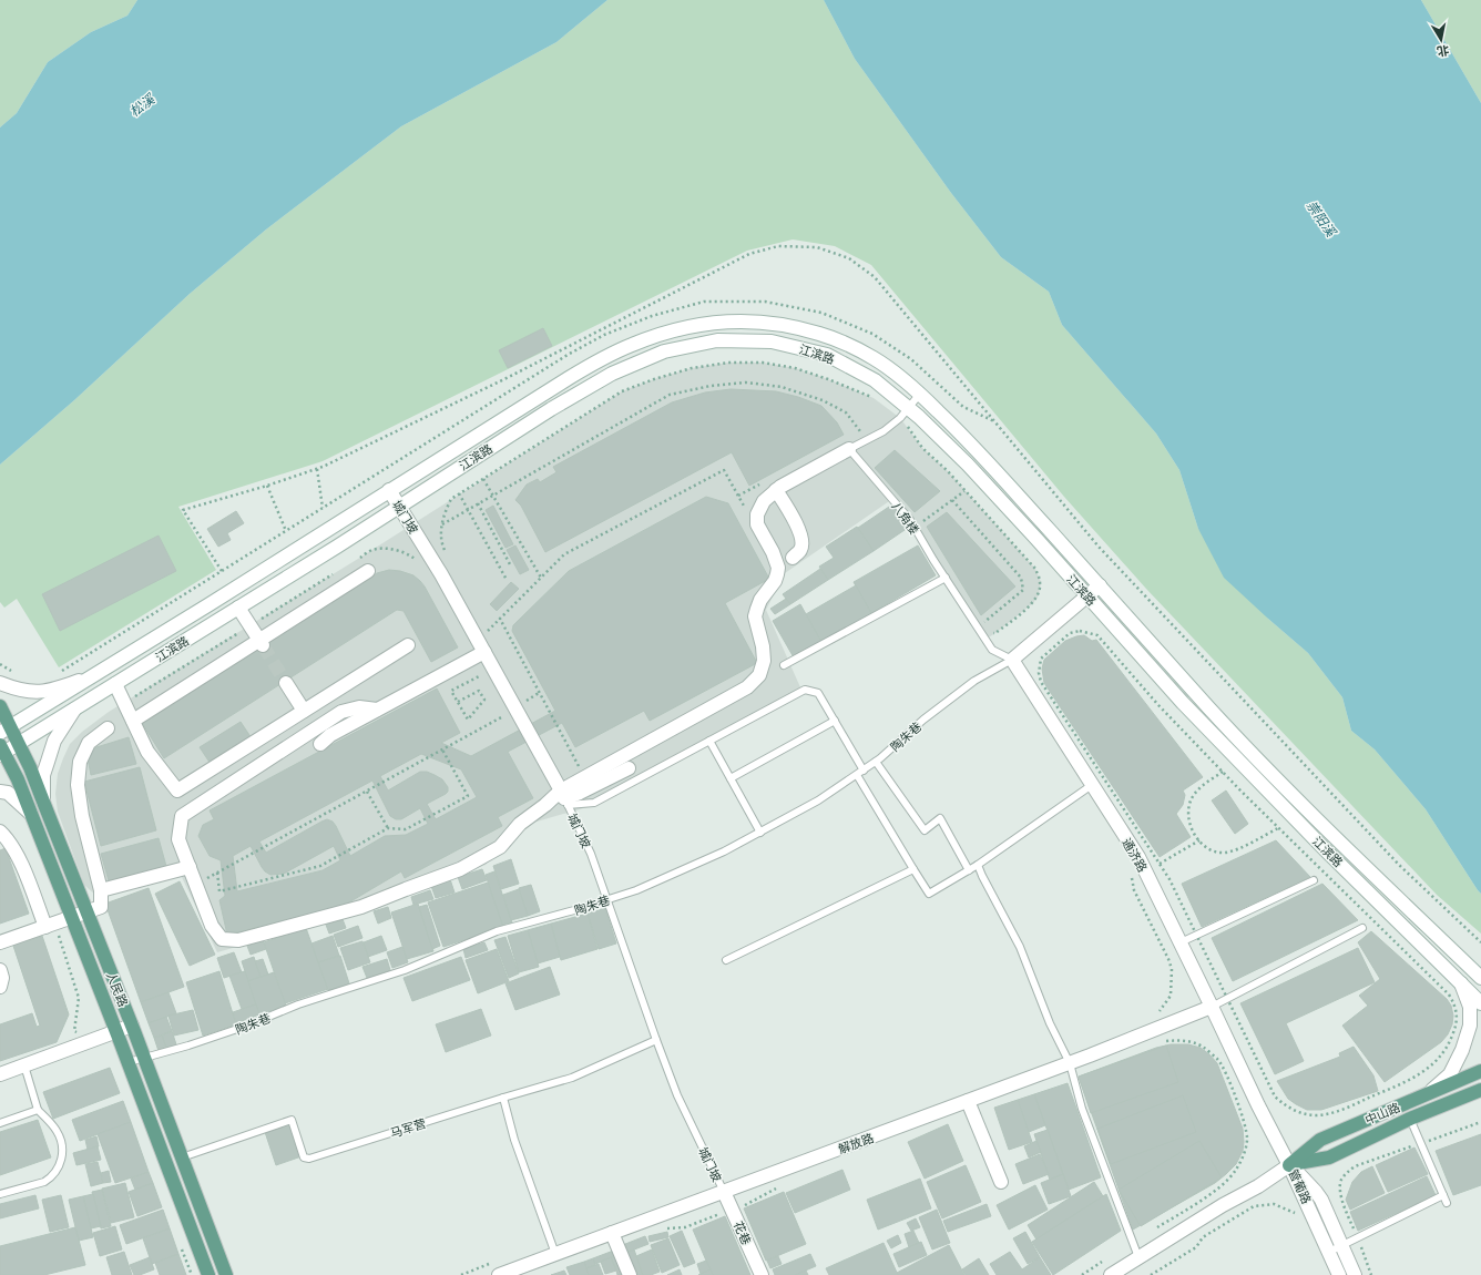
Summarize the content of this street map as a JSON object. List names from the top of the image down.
{
  "streets": {
    "main road": ["人民路", "中山路"],
    "street": [
      "江滨路",
      "城门坡",
      "通济路",
      "解放路",
      "管葡路",
      "花巷"
    ],
    "lane": ["八角楼", "陶朱巷", "马军营"]
  },
  "crossings": [
    ["江滨路", "城门坡"],
    ["江滨路", "人民路"],
    ["城门坡", "陶朱巷"],
    ["城门坡", "马军营"],
    ["城门坡", "解放路"],
    ["城门坡", "花巷"],
    ["八角楼", "陶朱巷"],
    ["八角楼", "通济路"],
    ["陶朱巷", "通济路"],
    ["陶朱巷", "人民路"],
    ["通济路", "中山路"],
    ["通济路", "解放路"],
    ["通济路", "管葡路"],
    ["人民路", "马军营"],
    ["中山路", "管葡路"],
    ["解放路", "花巷"]
  ],
  "water": ["松溪", "崇阳溪"],
  "north": "bottom"
}
